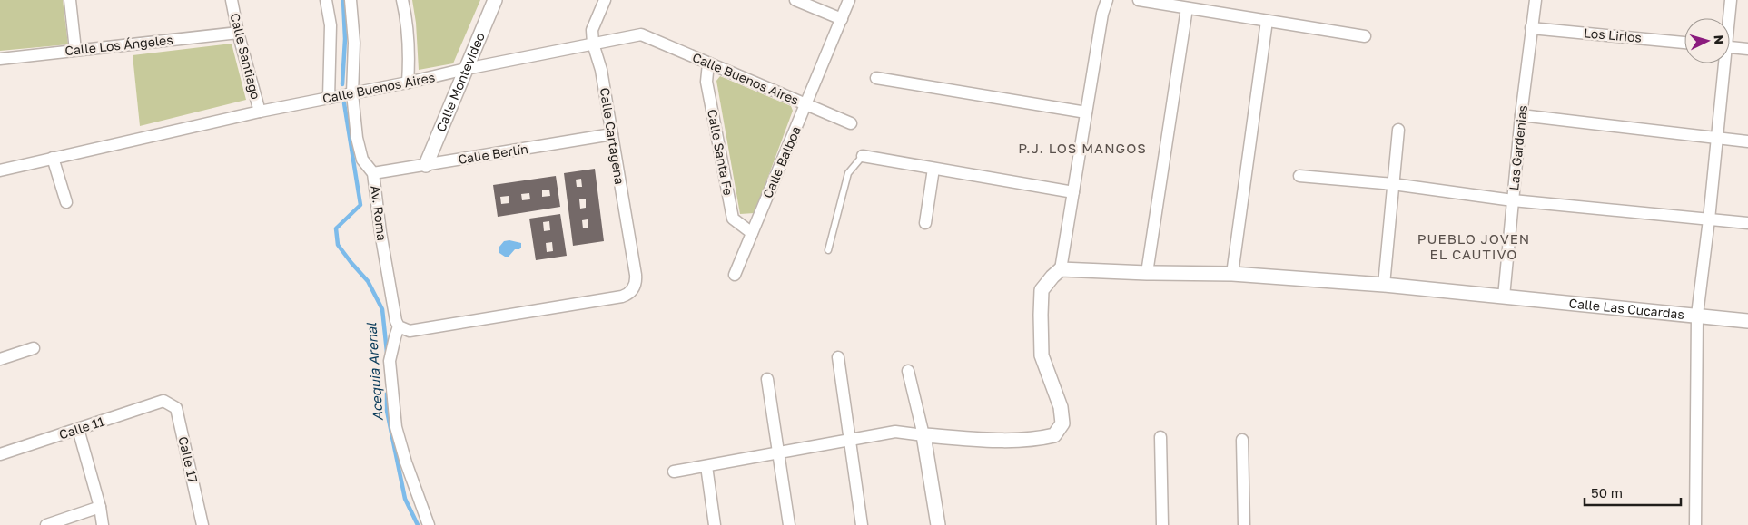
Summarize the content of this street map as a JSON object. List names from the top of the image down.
{
  "streets": {
    "street": [
      "Los Lirios",
      "Calle Los Ángeles",
      "Calle Santiago",
      "Calle Buenos Aires",
      "Calle Montevideo",
      "Calle Cartagena",
      "Las Gardenias",
      "Calle Santa Fe",
      "Calle Berlín",
      "Calle Balboa",
      "Av. Roma",
      "Calle Las Cucardas",
      "Calle 11",
      "Calle 17"
    ]
  },
  "crossings": [
    ["Los Lirios", "Las Gardenias"],
    ["Calle Los Ángeles", "Calle Santiago"],
    ["Calle Santiago", "Calle Buenos Aires"],
    ["Calle Buenos Aires", "Calle Montevideo"],
    ["Calle Buenos Aires", "Calle Cartagena"],
    ["Calle Buenos Aires", "Calle Santa Fe"],
    ["Calle Buenos Aires", "Calle Balboa"],
    ["Calle Buenos Aires", "Av. Roma"],
    ["Calle Montevideo", "Calle Berlín"],
    ["Calle Cartagena", "Calle Berlín"],
    ["Calle Cartagena", "Av. Roma"],
    ["Las Gardenias", "Calle Las Cucardas"],
    ["Calle Santa Fe", "Calle Balboa"],
    ["Calle Berlín", "Av. Roma"],
    ["Calle 11", "Calle 17"]
  ],
  "districts": ["P.J. LOS MANGOS", "PUEBLO JOVEN EL CAUTIVO"],
  "water": ["Acequia Arenal"],
  "scale_bar": "50 m",
  "north": "right"
}
